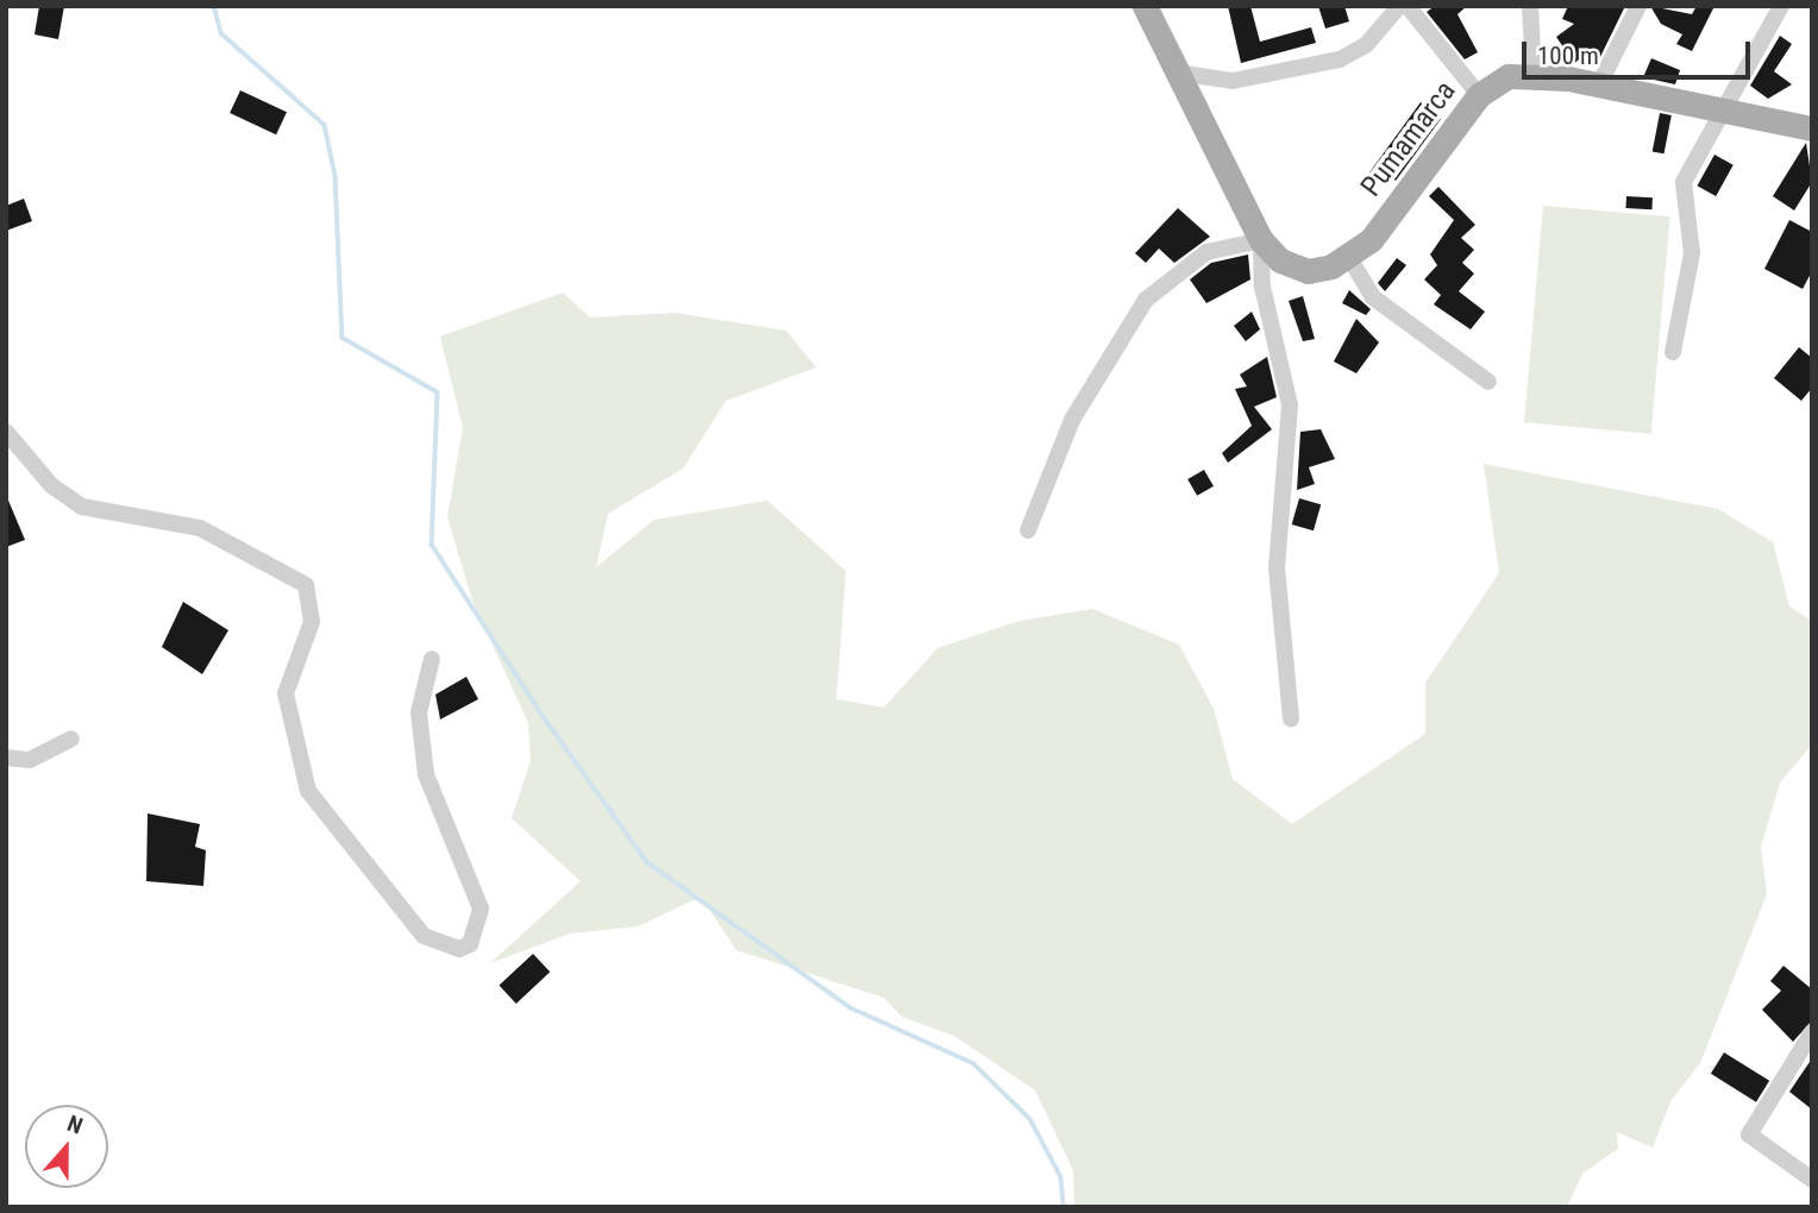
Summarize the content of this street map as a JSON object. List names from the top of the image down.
{
  "streets": {
    "main road": ["Pumamarca"]
  },
  "scale_bar": "100 m",
  "north": "top"
}
